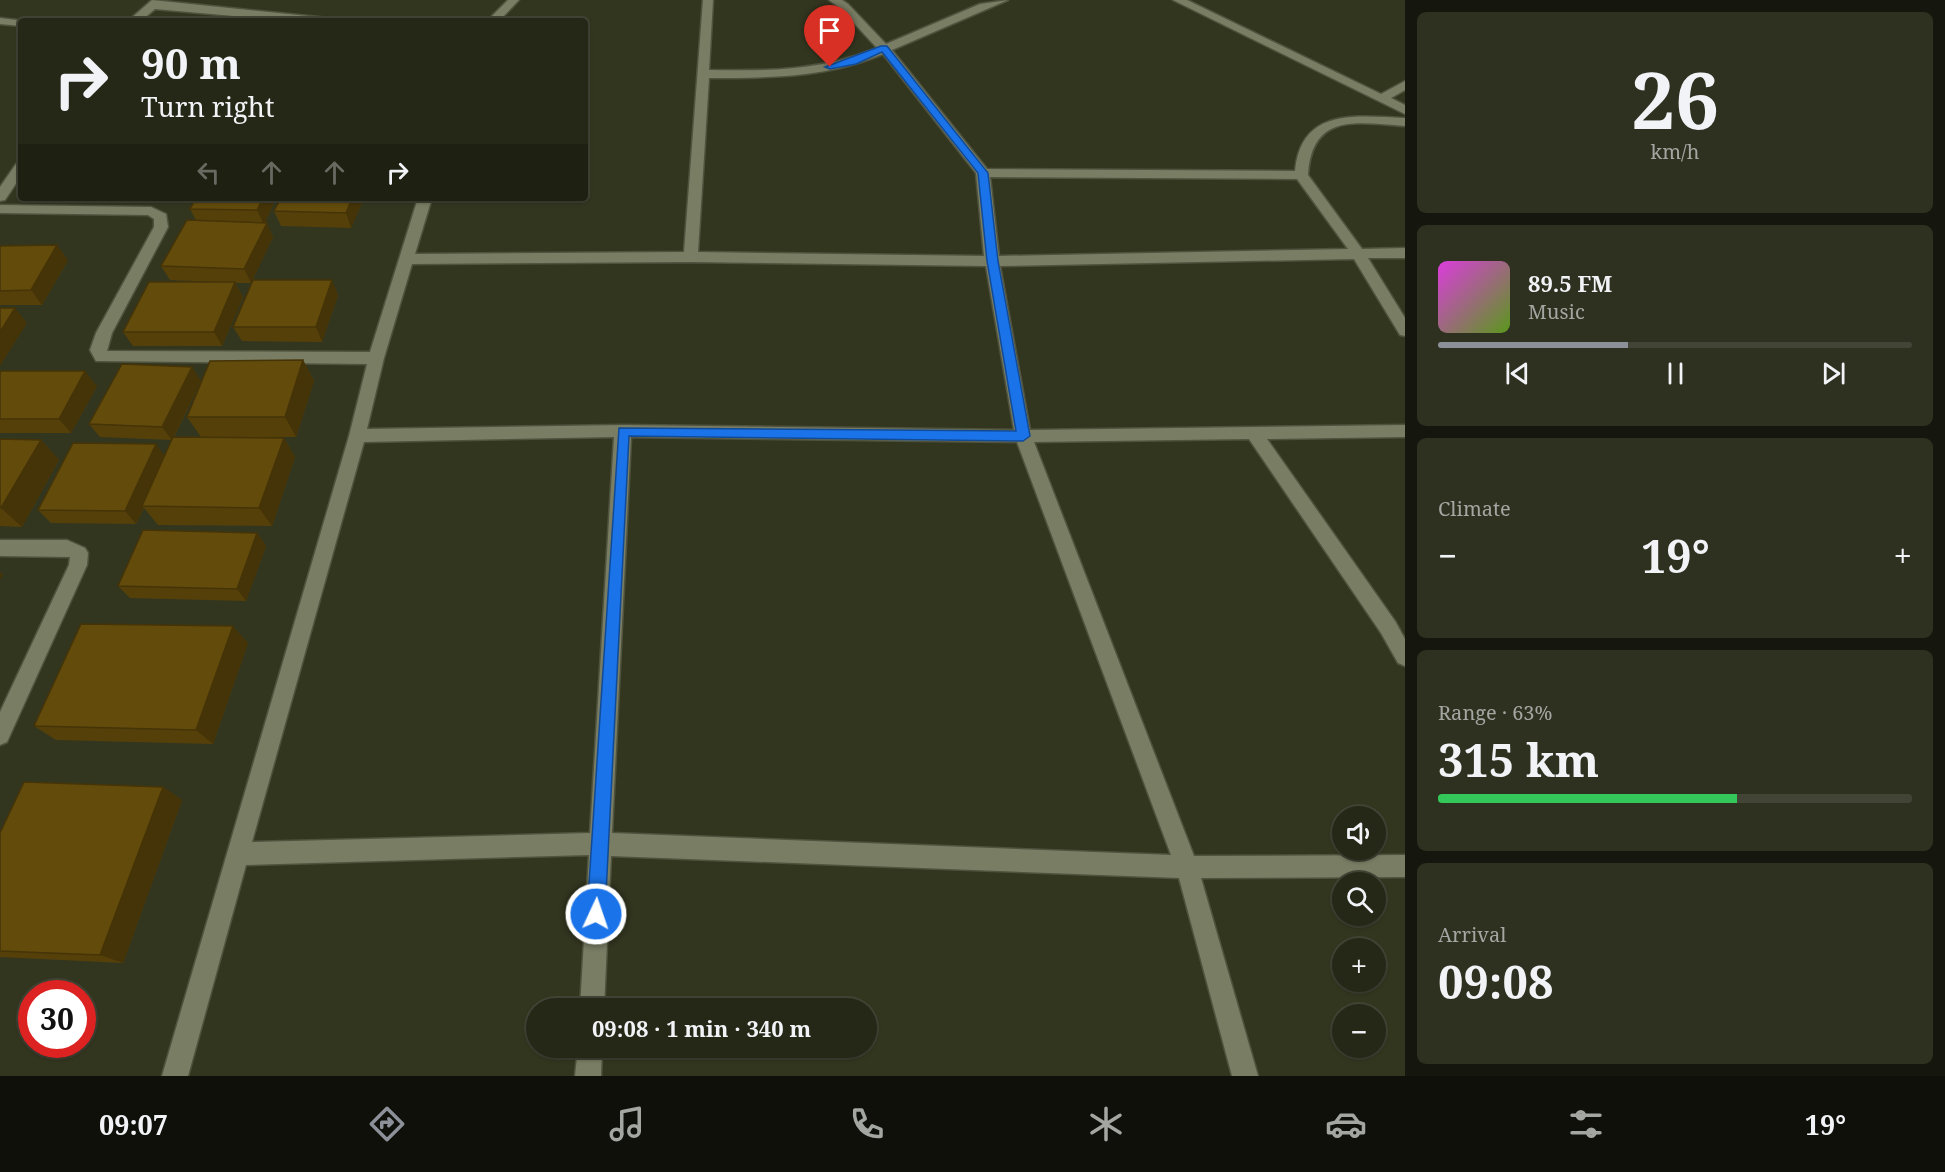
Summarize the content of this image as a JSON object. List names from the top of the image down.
{
  "page": {
    "tile": [
      ["26", "km/h"],
      "Climate",
      ["Range · 63%", "315 km"],
      ["Arrival", "09:08"]
    ],
    "turn": ["90 m", "Turn right"],
    "song": ["89.5 FM", "Music"],
    "heat": ["−", "19°", "+"],
    "map_buttons": ["+", "−"],
    "limit": "30",
    "trip": "09:08 · 1 min · 340 m",
    "tabs": ["09:07", "19°"]
  }
}
